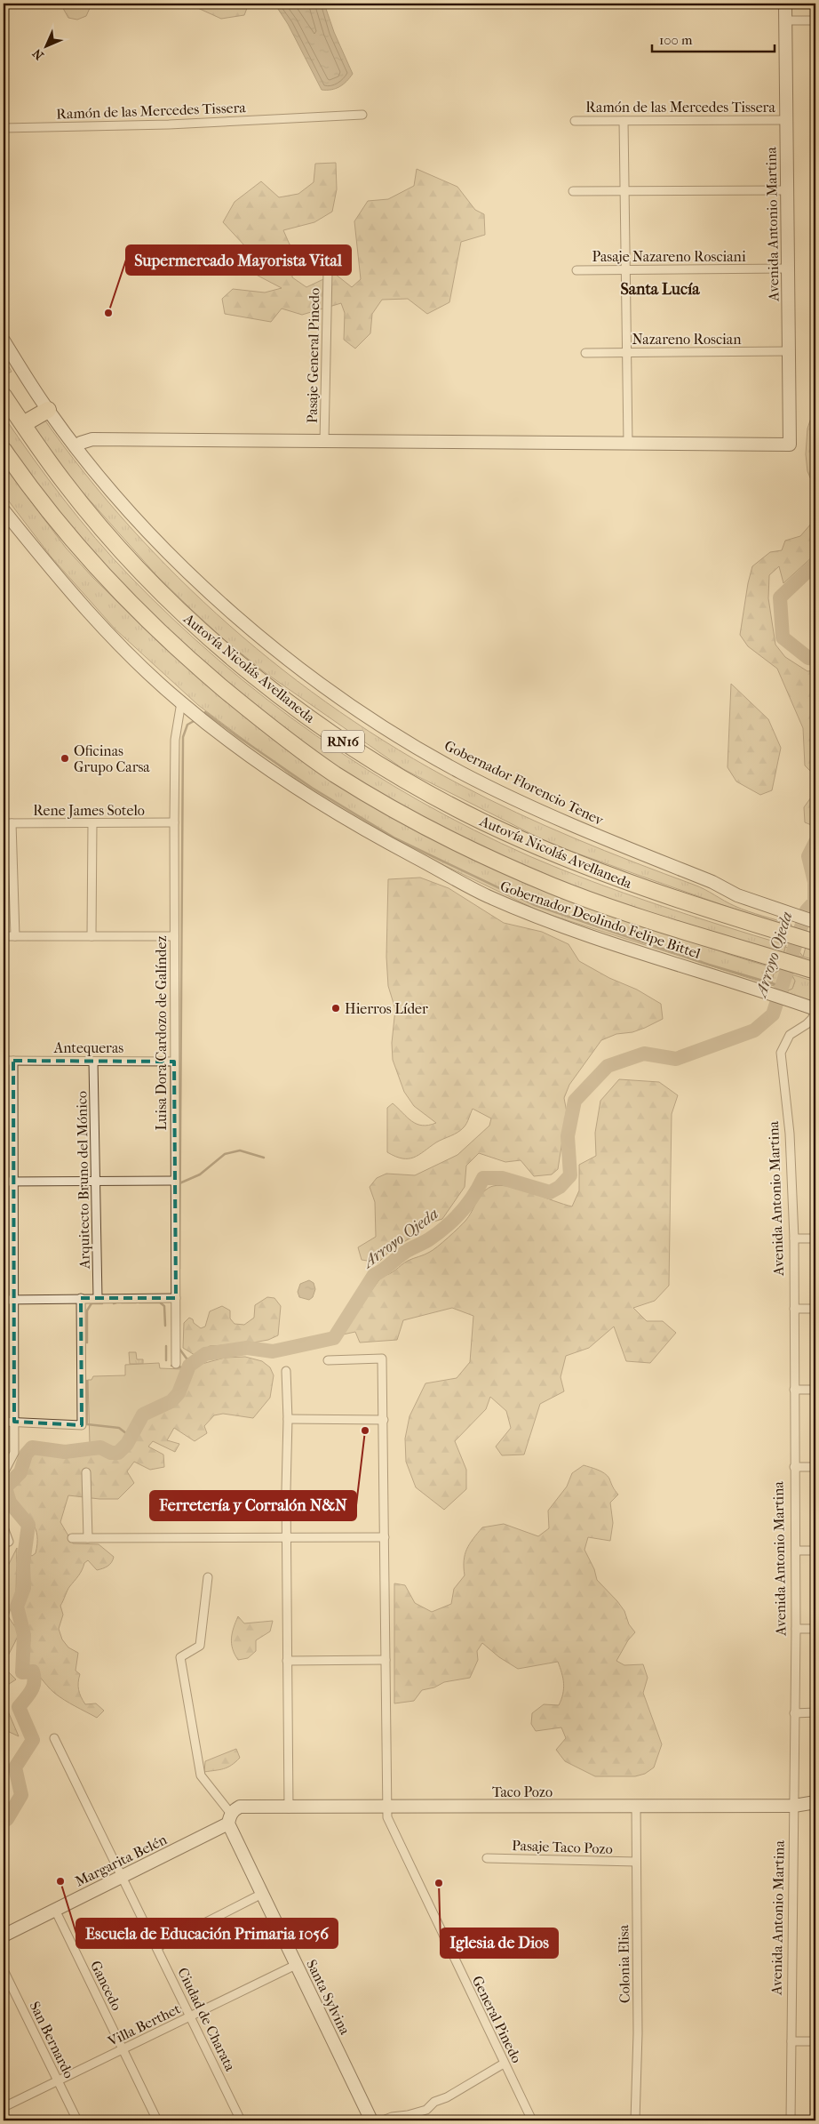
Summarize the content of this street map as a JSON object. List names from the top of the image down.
{
  "streets": {
    "highway": ["Autovía Nicolás Avellaneda", "RN16"],
    "street": [
      "Ramón de las Mercedes Tissera",
      "Avenida Antonio Martina",
      "Pasaje Nazareno Rosciani",
      "Nazareno Roscian",
      "Pasaje General Pinedo",
      "Gobernador Florencio Tenev",
      "Rene James Sotelo",
      "Gobernador Deolindo Felipe Bittel",
      "Luisa Dora Cardozo de Galíndez",
      "Antequeras",
      "Arquitecto Bruno del Mónico",
      "Taco Pozo",
      "Pasaje Taco Pozo",
      "Margarita Belén",
      "Colonia Elisa",
      "Gancedo",
      "Santa Sylvina",
      "Ciudad de Charata",
      "General Pinedo",
      "Villa Berthet",
      "San Bernardo"
    ]
  },
  "crossings": [
    ["Ramón de las Mercedes Tissera", "Avenida Antonio Martina"],
    ["Avenida Antonio Martina", "Pasaje Nazareno Rosciani"],
    ["Avenida Antonio Martina", "Nazareno Roscian"],
    ["Avenida Antonio Martina", "Gobernador Deolindo Felipe Bittel"],
    ["Avenida Antonio Martina", "Taco Pozo"],
    ["Rene James Sotelo", "Luisa Dora Cardozo de Galíndez"],
    ["Gobernador Deolindo Felipe Bittel", "Luisa Dora Cardozo de Galíndez"],
    ["Luisa Dora Cardozo de Galíndez", "Antequeras"],
    ["Antequeras", "Arquitecto Bruno del Mónico"],
    ["Taco Pozo", "Margarita Belén"],
    ["Taco Pozo", "Colonia Elisa"],
    ["Taco Pozo", "Santa Sylvina"],
    ["Taco Pozo", "General Pinedo"],
    ["Pasaje Taco Pozo", "Colonia Elisa"],
    ["Margarita Belén", "Gancedo"],
    ["Margarita Belén", "Santa Sylvina"],
    ["Margarita Belén", "Ciudad de Charata"],
    ["Gancedo", "Villa Berthet"],
    ["Santa Sylvina", "Villa Berthet"],
    ["Ciudad de Charata", "Villa Berthet"],
    ["Villa Berthet", "San Bernardo"]
  ],
  "districts": ["Santa Lucía"],
  "water": ["Arroyo Ojeda"],
  "places": [
    "Supermercado Mayorista Vital",
    "Oficinas Grupo Carsa",
    "Hierros Líder",
    "Ferretería y Corralón N&N",
    "Escuela de Educación Primaria 1056",
    "Iglesia de Dios"
  ],
  "scale_bar": "100 m",
  "north": "bottom left"
}
